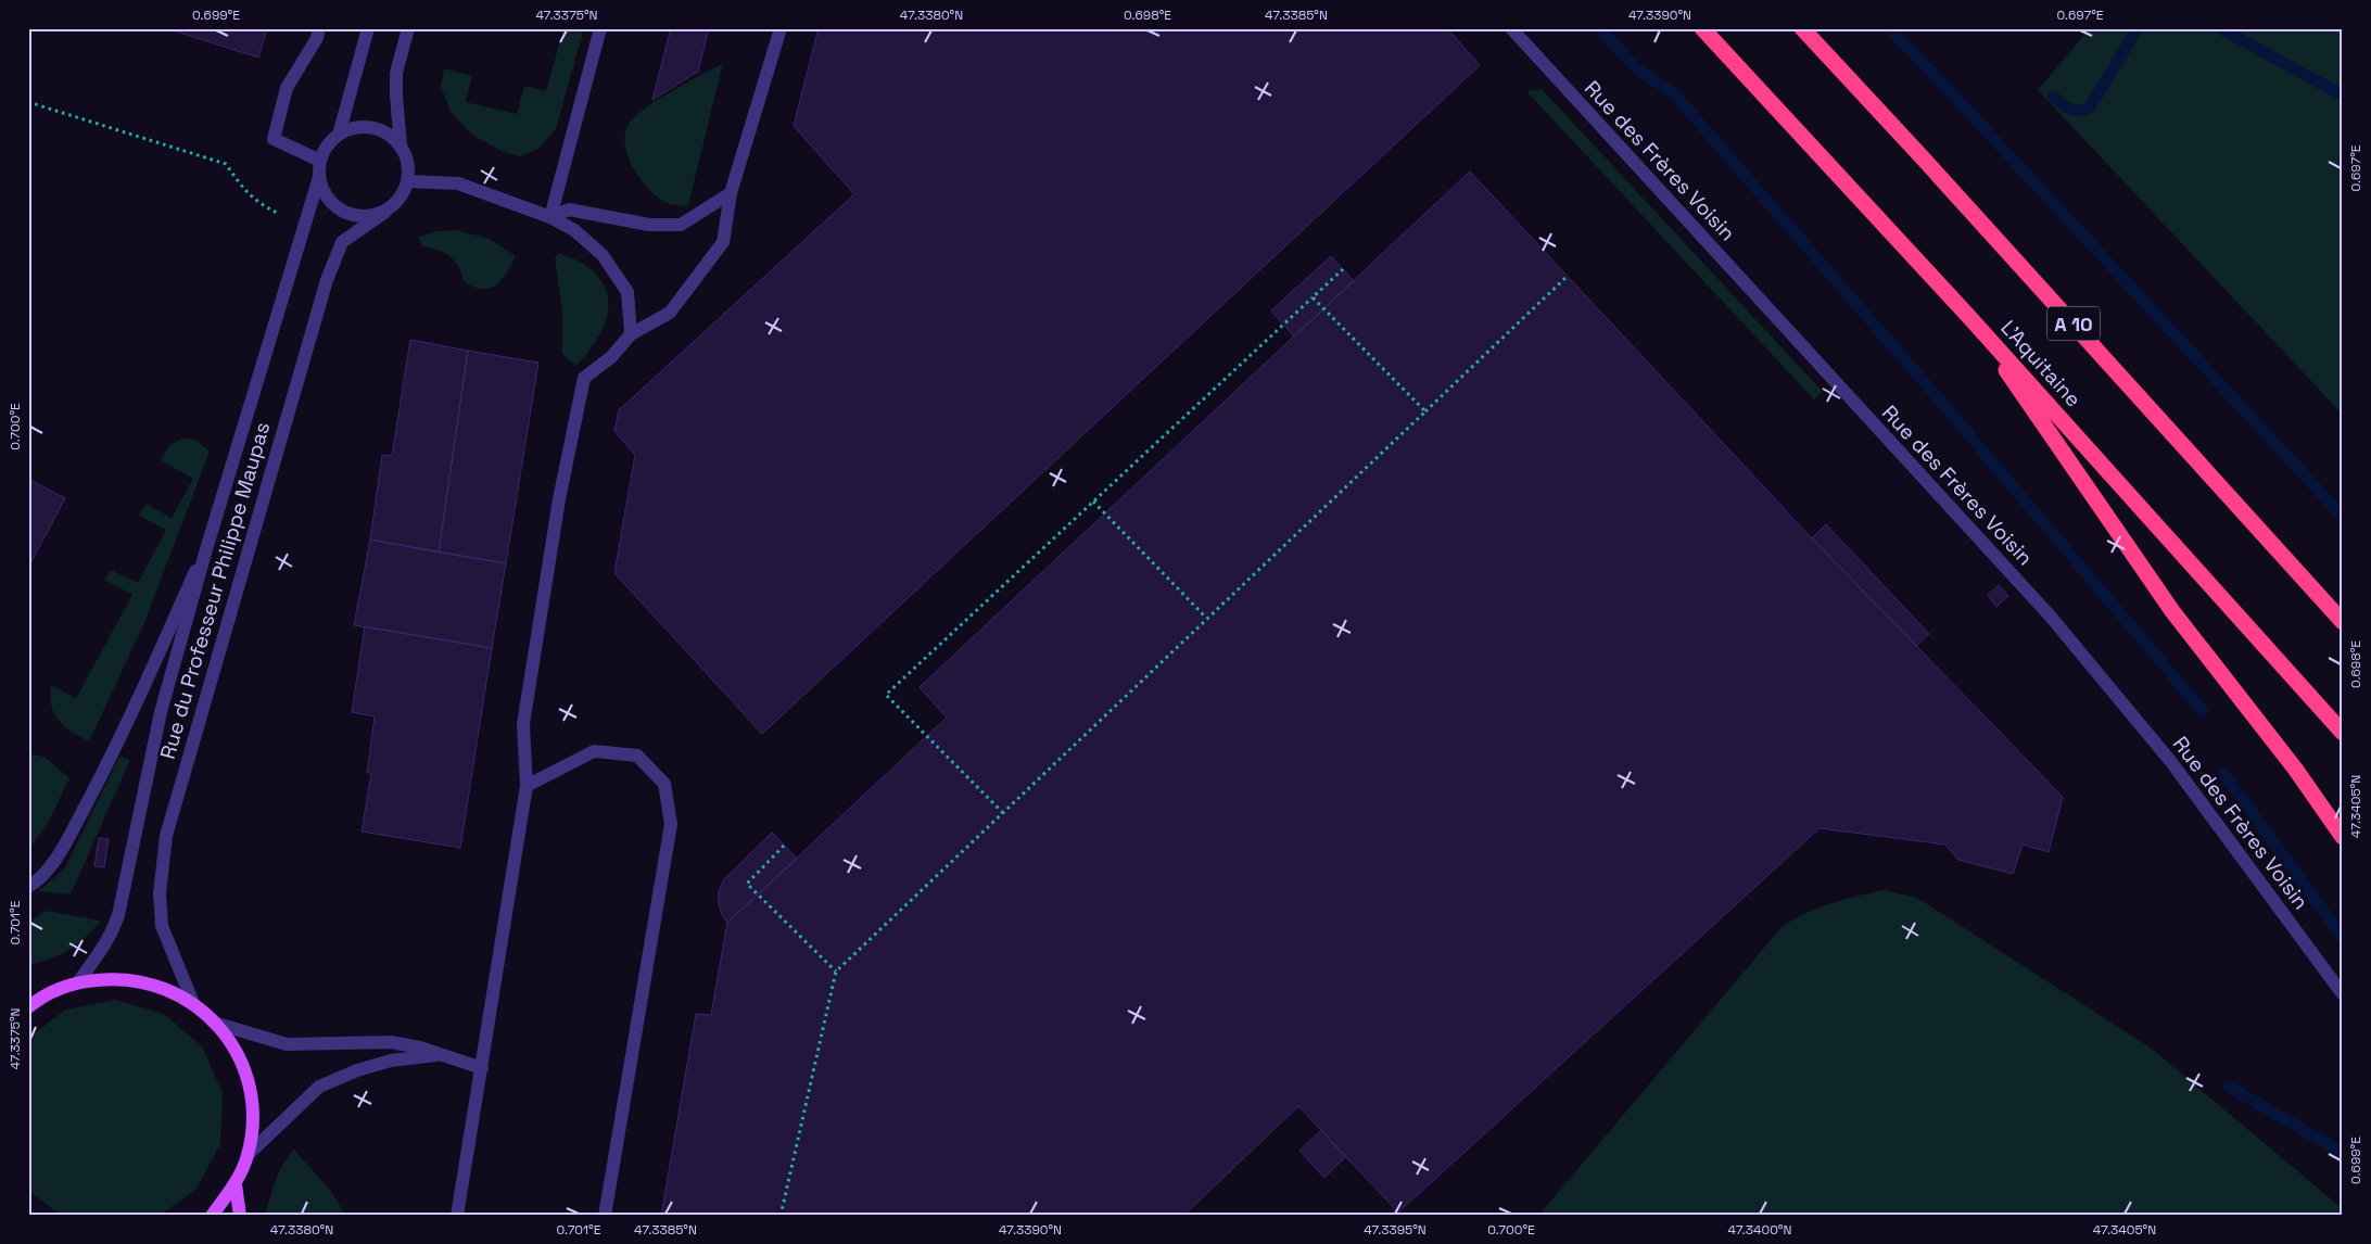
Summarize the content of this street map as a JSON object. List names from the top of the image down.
{
  "streets": {
    "highway": ["A 10", "L'Aquitaine"],
    "street": ["Rue des Frères Voisin", "Rue du Professeur Philippe Maupas"]
  },
  "coordinates": [
    "0.699°E",
    "47.3375°N",
    "47.3380°N",
    "0.698°E",
    "47.3385°N",
    "47.3390°N",
    "0.697°E",
    "0.700°E",
    "47.3405°N",
    "0.701°E",
    "47.3395°N",
    "47.3400°N"
  ]
}
